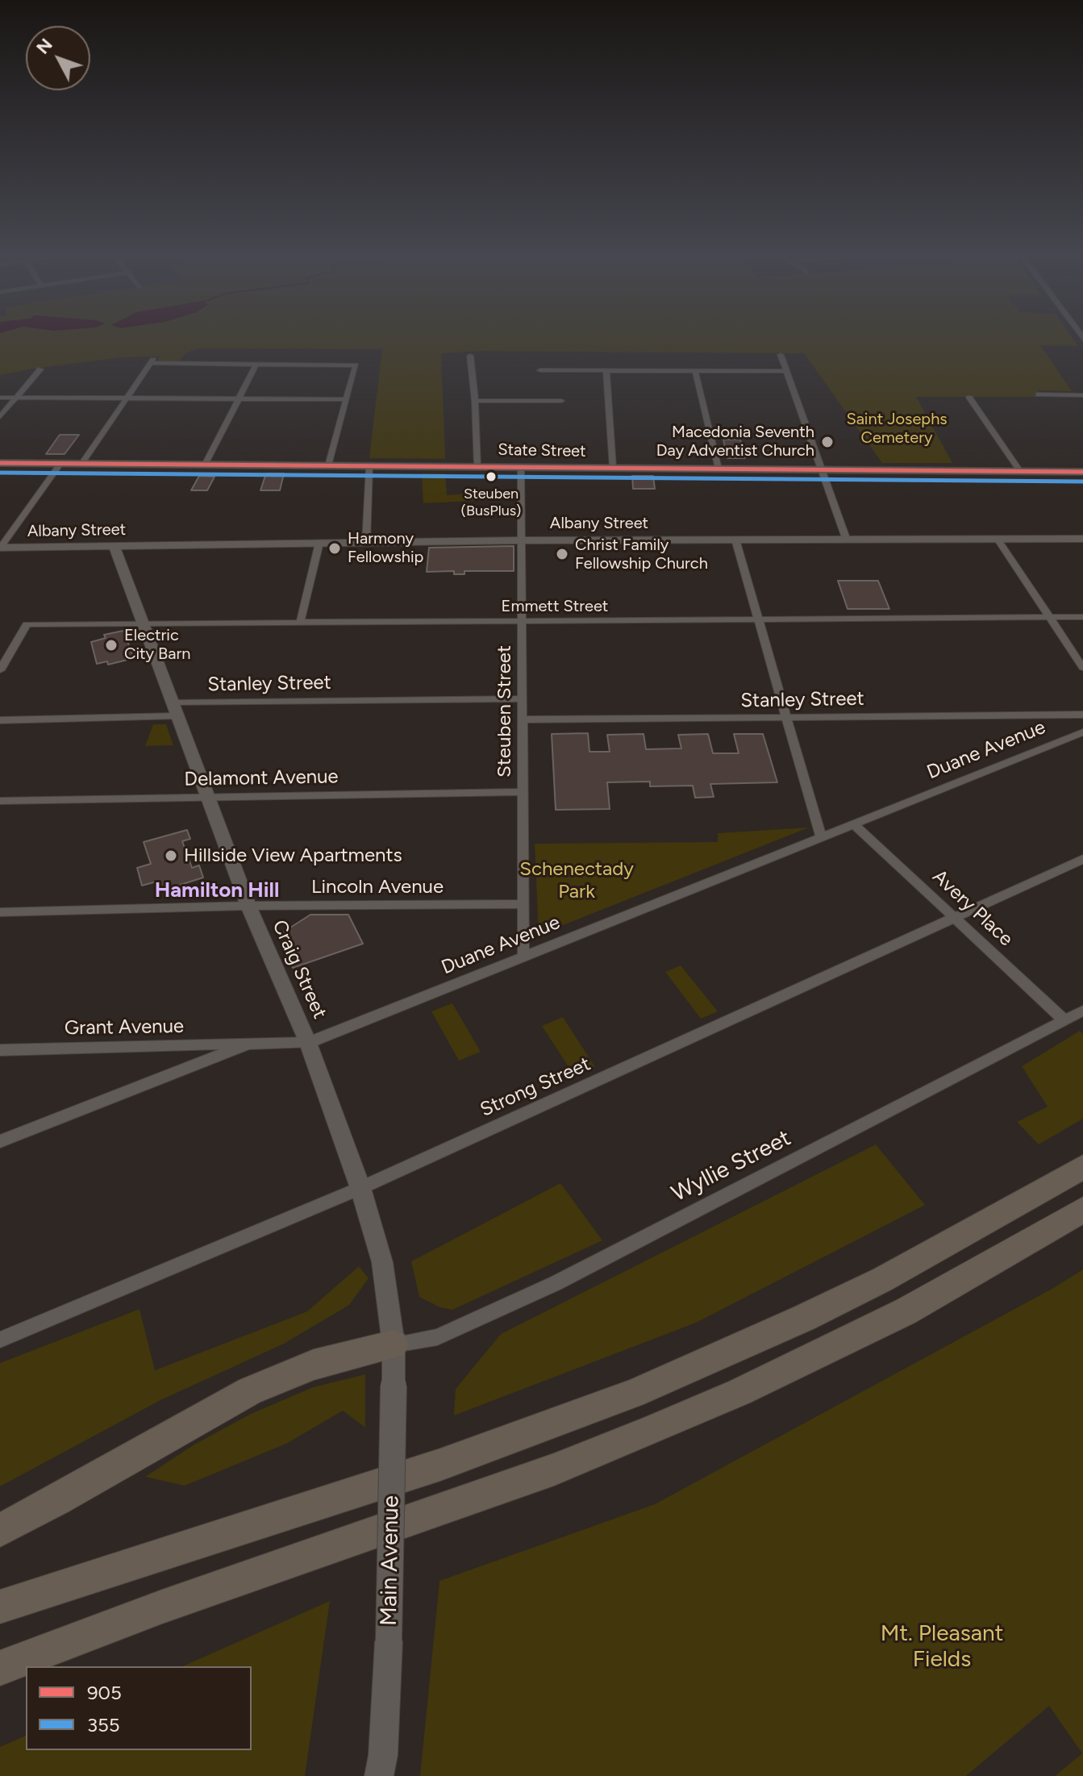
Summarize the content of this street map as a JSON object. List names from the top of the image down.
{
  "streets": {
    "main road": ["State Street"],
    "street": [
      "Albany Street",
      "Emmett Street",
      "Stanley Street",
      "Steuben Street",
      "Duane Avenue",
      "Delamont Avenue",
      "Lincoln Avenue",
      "Avery Place",
      "Craig Street",
      "Grant Avenue",
      "Strong Street",
      "Wyllie Street",
      "Main Avenue"
    ]
  },
  "crossings": [
    ["State Street", "Steuben Street"],
    ["Albany Street", "Steuben Street"],
    ["Albany Street", "Craig Street"],
    ["Emmett Street", "Steuben Street"],
    ["Emmett Street", "Craig Street"],
    ["Stanley Street", "Steuben Street"],
    ["Stanley Street", "Craig Street"],
    ["Steuben Street", "Duane Avenue"],
    ["Steuben Street", "Delamont Avenue"],
    ["Steuben Street", "Lincoln Avenue"],
    ["Duane Avenue", "Avery Place"],
    ["Duane Avenue", "Craig Street"],
    ["Duane Avenue", "Grant Avenue"],
    ["Delamont Avenue", "Craig Street"],
    ["Lincoln Avenue", "Craig Street"],
    ["Avery Place", "Strong Street"],
    ["Avery Place", "Wyllie Street"],
    ["Craig Street", "Strong Street"],
    ["Craig Street", "Wyllie Street"],
    ["Craig Street", "Main Avenue"],
    ["Wyllie Street", "Main Avenue"]
  ],
  "districts": ["Hamilton Hill"],
  "parks": ["Saint Josephs Cemetery", "Schenectady Park", "Mt. Pleasant Fields"],
  "places": [
    "Macedonia Seventh Day Adventist Church",
    "Steuben (BusPlus)",
    "Harmony Fellowship",
    "Christ Family Fellowship Church",
    "Electric City Barn",
    "Hillside View Apartments"
  ],
  "lines": ["transit line 905", "transit line 355"],
  "legend": ["905", "355"],
  "north": "top left"
}
